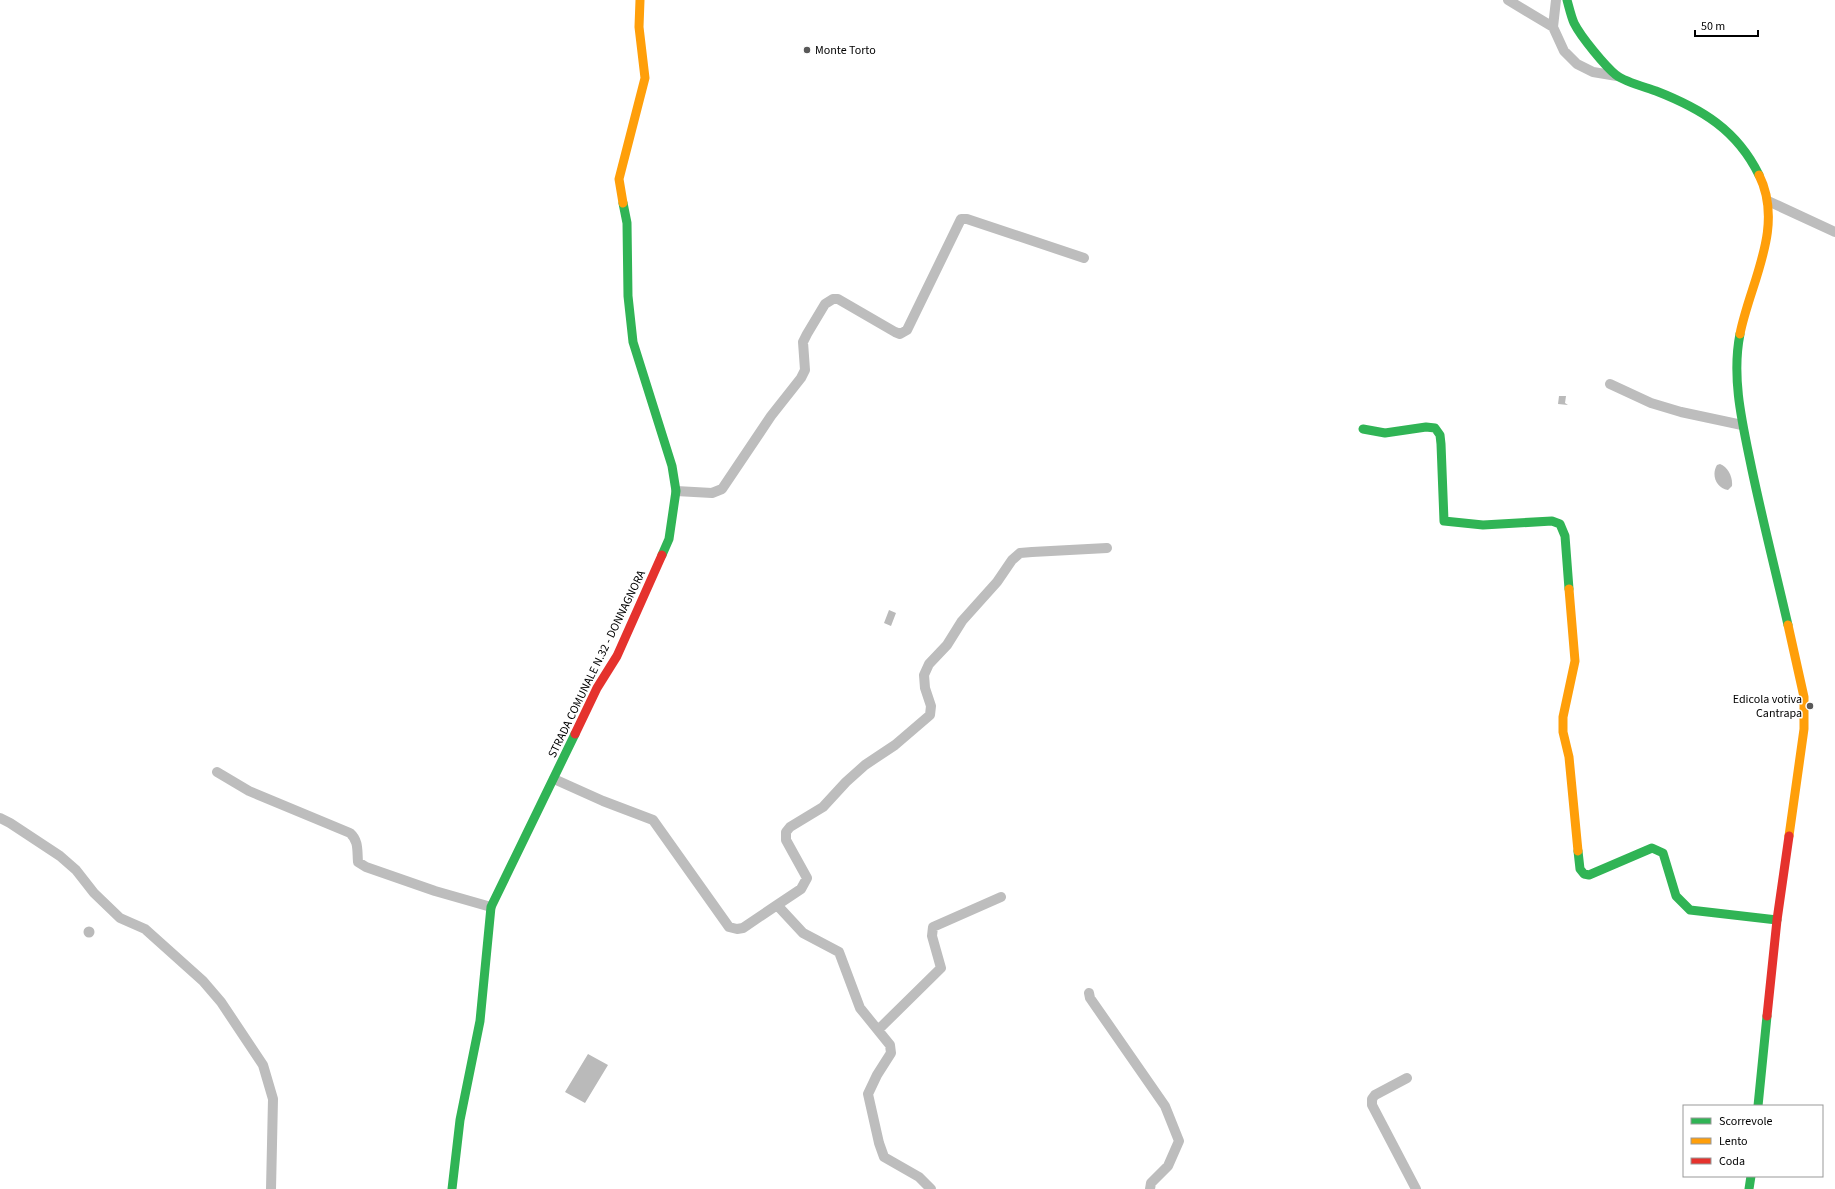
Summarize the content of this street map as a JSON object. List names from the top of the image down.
{
  "streets": {
    "street": ["STRADA COMUNALE N.32 - DONNAGNORA"]
  },
  "places": ["Monte Torto", "Edicola votiva Cantrapa"],
  "legend": ["Scorrevole", "Lento", "Coda"],
  "scale_bar": "50 m"
}
